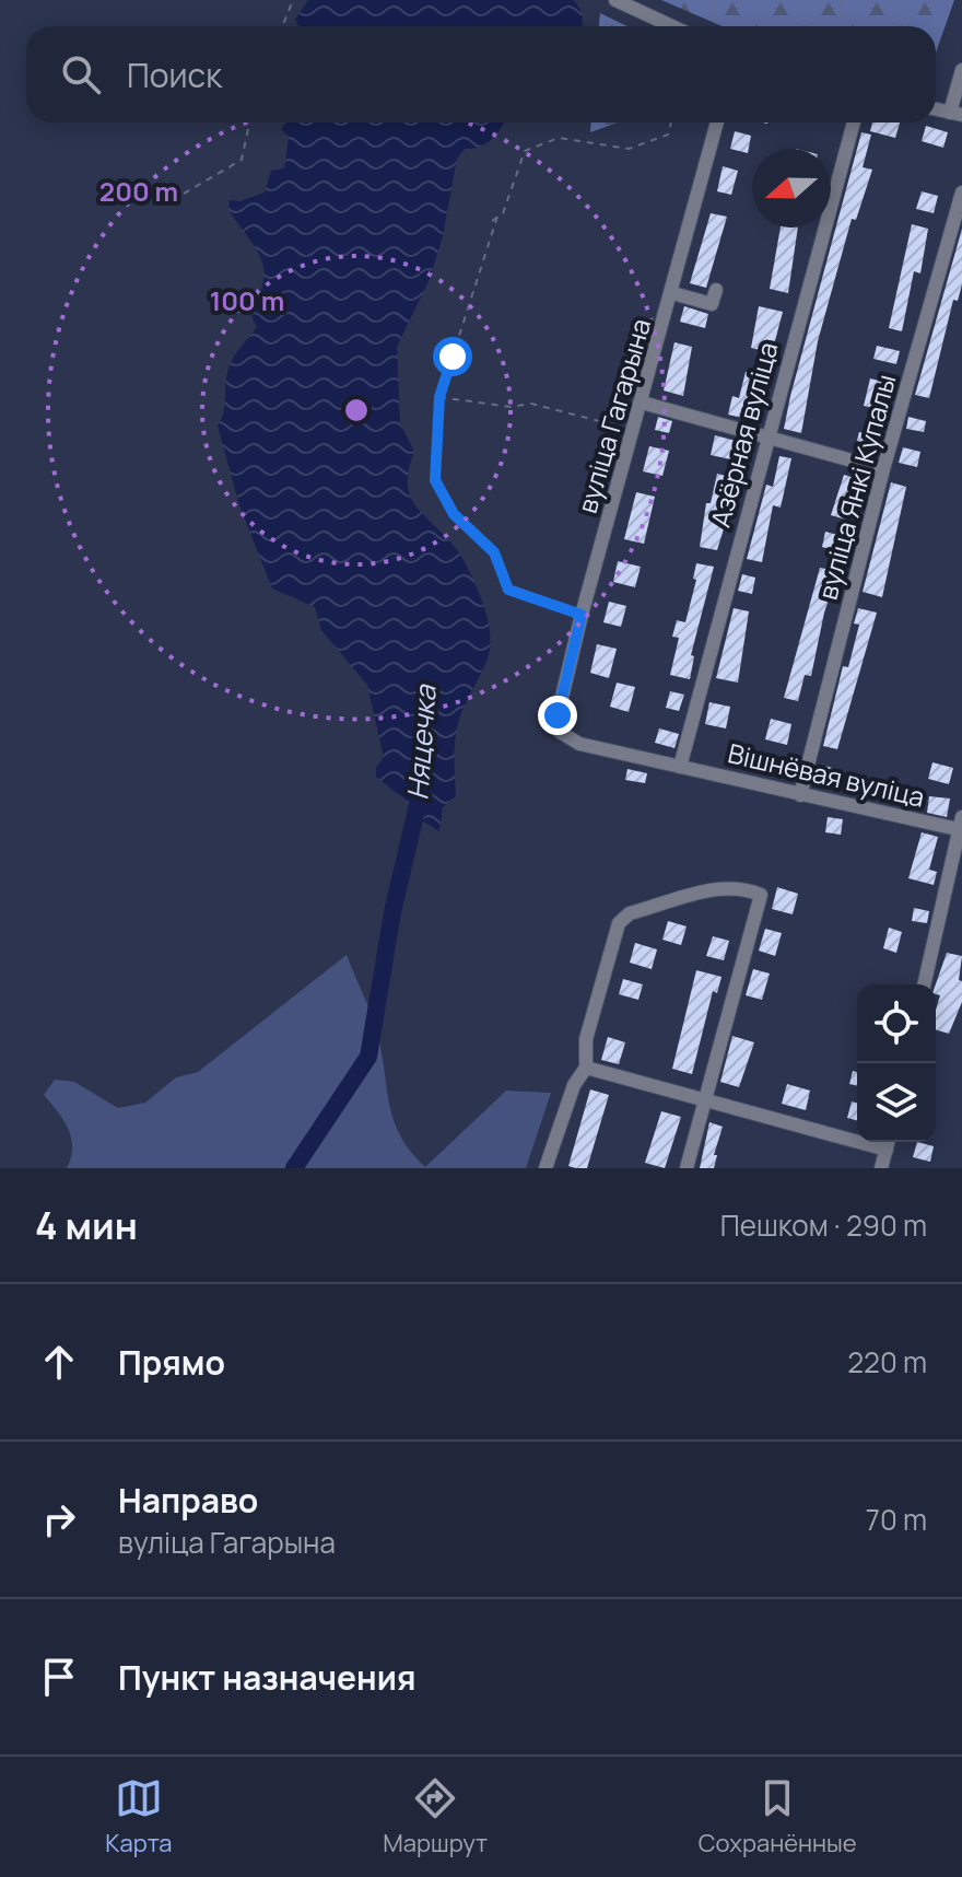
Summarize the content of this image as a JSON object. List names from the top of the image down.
{
  "streets": {
    "street": [
      "вуліца Гагарына",
      "Азёрная вуліца",
      "вуліца Янкі Купалы",
      "Вішнёвая вуліца"
    ]
  },
  "crossings": [
    ["вуліца Гагарына", "Вішнёвая вуліца"],
    ["Азёрная вуліца", "Вішнёвая вуліца"],
    ["вуліца Янкі Купалы", "Вішнёвая вуліца"]
  ],
  "water": ["Няцечка"],
  "north": "left",
  "page": {
    "search": "Поиск",
    "heading": ["4 мин", "Пешком · 290 m"],
    "list": [
      ["Прямо", "220 m"],
      ["Направо", "вуліца Гагарына", "70 m"],
      "Пункт назначения"
    ],
    "nav": ["Карта", "Маршрут", "Сохранённые"]
  },
  "rings": ["200 m", "100 m"]
}
